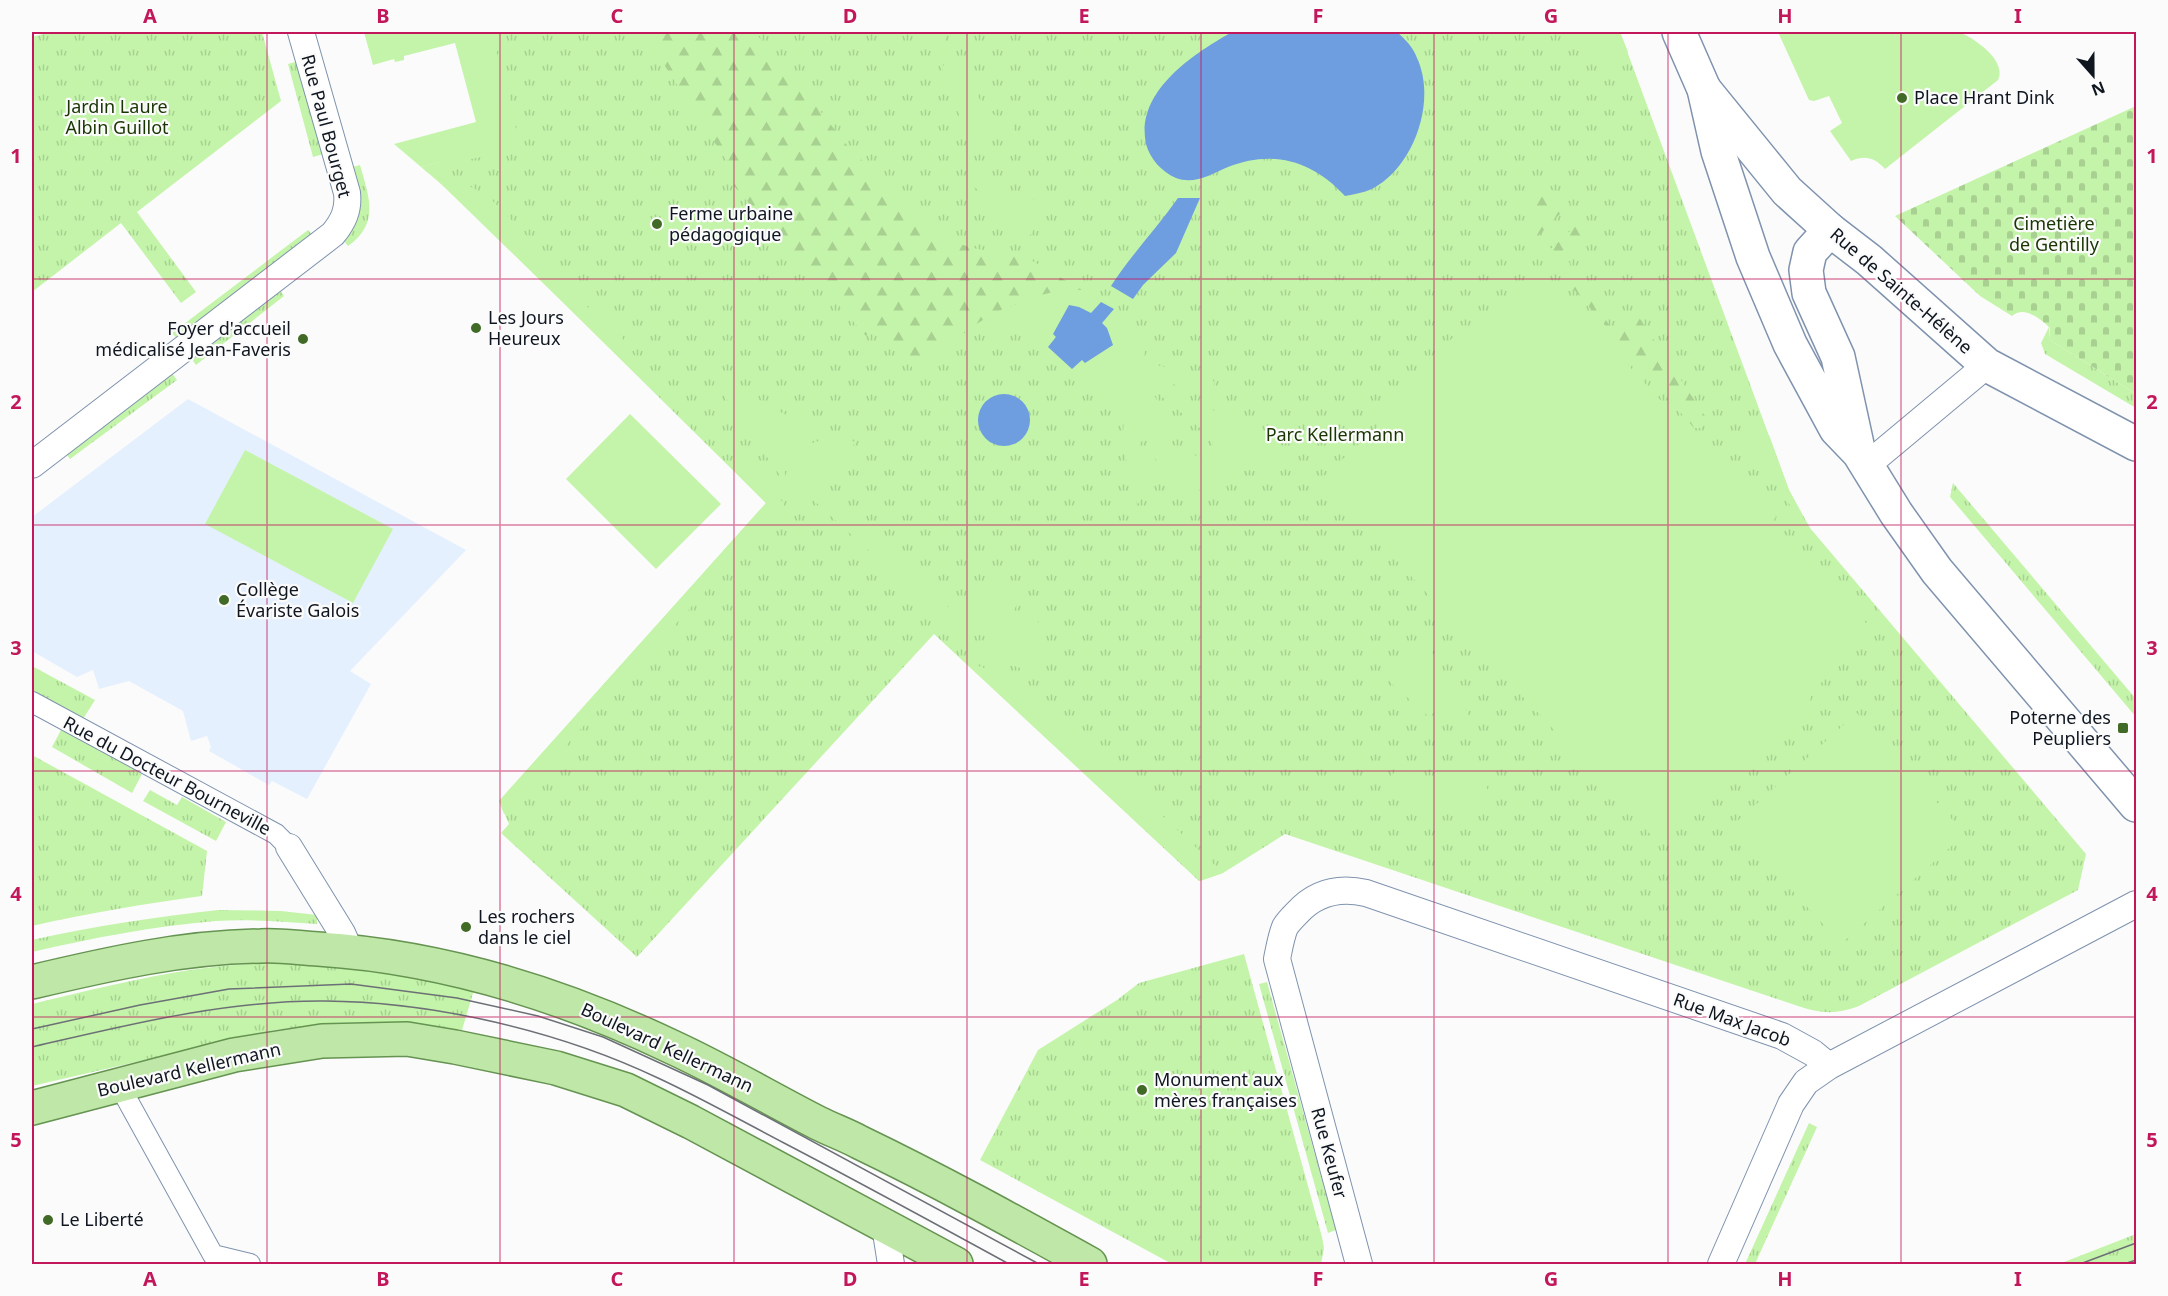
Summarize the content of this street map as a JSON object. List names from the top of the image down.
{
  "streets": {
    "main road": ["Rue de Sainte-Hélène", "Boulevard Kellermann"],
    "street": [
      "Rue Paul Bourget",
      "Rue du Docteur Bourneville",
      "Rue Max Jacob",
      "Rue Keufer"
    ]
  },
  "crossings": [
    ["Rue du Docteur Bourneville", "Boulevard Kellermann"],
    ["Rue Max Jacob", "Rue Keufer"]
  ],
  "parks": ["Jardin Laure Albin Guillot", "Cimetière de Gentilly", "Parc Kellermann"],
  "places": {
    "other": [
      "Place Hrant Dink",
      "Ferme urbaine pédagogique",
      "Les Jours Heureux",
      "Foyer d'accueil médicalisé Jean-Faveris",
      "Collège Évariste Galois",
      "Les rochers dans le ciel",
      "Monument aux mères françaises",
      "Le Liberté"
    ],
    "transit": ["Poterne des Peupliers"]
  },
  "north": "bottom",
  "grid": {
    "columns": [
      "A",
      "B",
      "C",
      "D",
      "E",
      "F",
      "G",
      "H",
      "I"
    ],
    "rows": [
      "1",
      "2",
      "3",
      "4",
      "5"
    ]
  }
}
